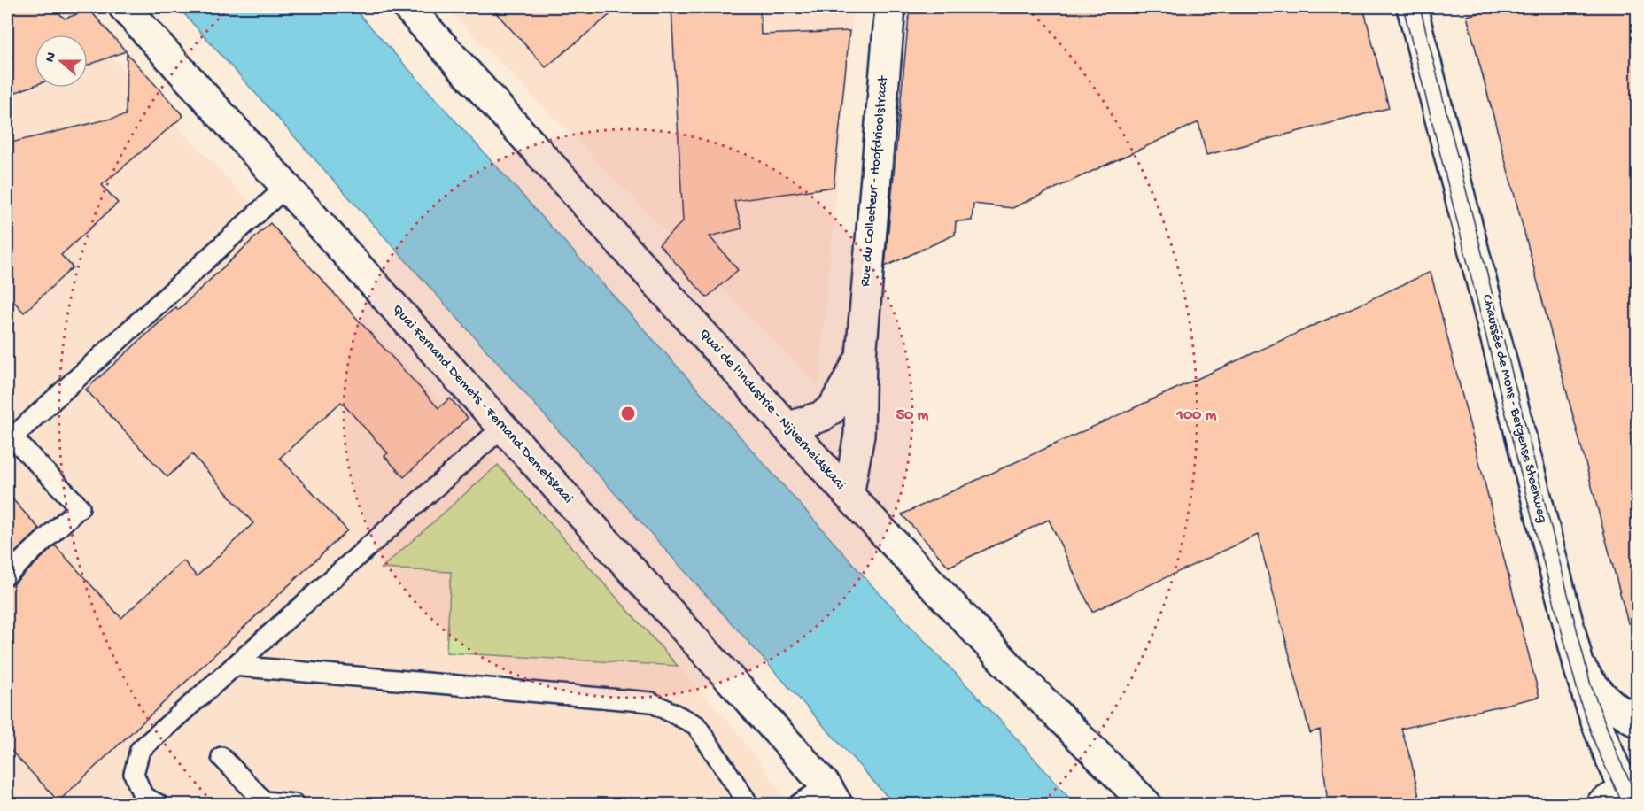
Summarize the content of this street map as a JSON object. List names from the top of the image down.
{
  "streets": {
    "street": [
      "Rue du Collecteur - Hoofdrioolstraat",
      "Quai Fernand Demets - Fernand Demetskaai",
      "Chaussée de Mons - Bergense Steenweg",
      "Quai de l'Industrie - Nijverheidskaai"
    ]
  },
  "crossings": [
    ["Rue du Collecteur - Hoofdrioolstraat", "Quai de l'Industrie - Nijverheidskaai"]
  ],
  "north": "left",
  "rings": ["50 m", "100 m"]
}
